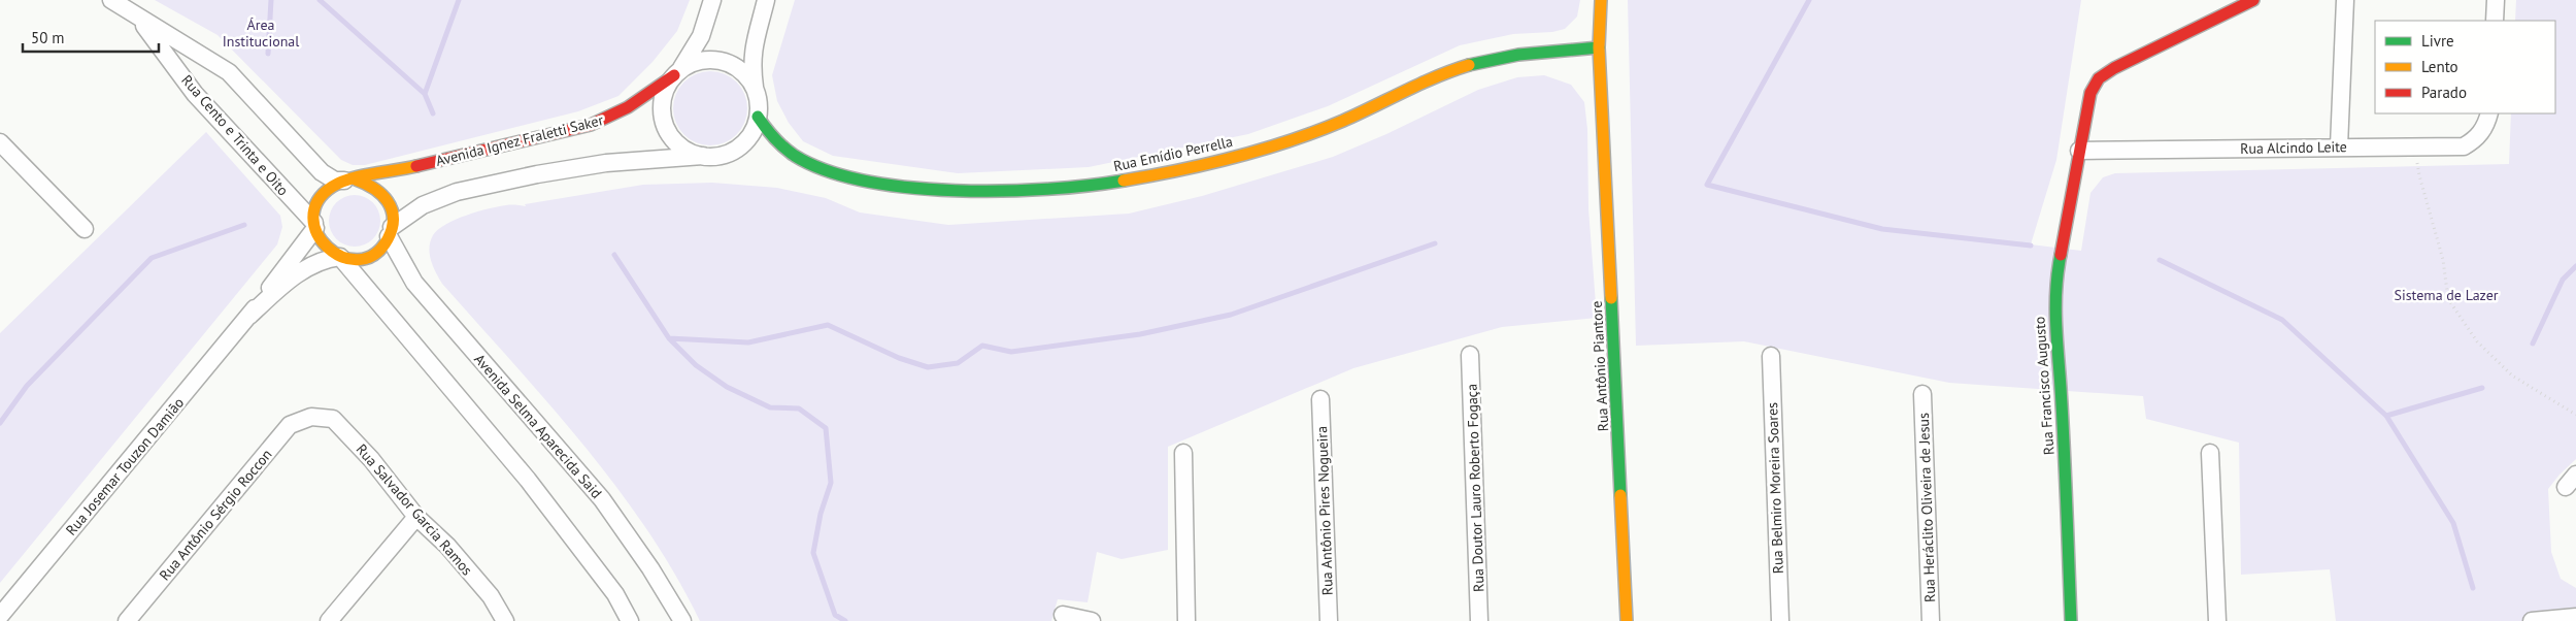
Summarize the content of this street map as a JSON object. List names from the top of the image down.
{
  "streets": {
    "street": [
      "Rua Cento e Trinta e Oito",
      "Avenida Ignez Fraletti Saker",
      "Rua Alcindo Leite",
      "Rua Emídio Perrella",
      "Rua Antônio Piantore",
      "Rua Francisco Augusto",
      "Avenida Selma Aparecida Said",
      "Rua Josemar Touzon Damião",
      "Rua Doutor Lauro Roberto Fogaça",
      "Rua Belmiro Moreira Soares",
      "Rua Heráclito Oliveira de Jesus",
      "Rua Salvador Garcia Ramos",
      "Rua Antônio Pires Nogueira",
      "Rua Antônio Sérgio Roccon"
    ]
  },
  "crossings": [
    ["Rua Cento e Trinta e Oito", "Avenida Ignez Fraletti Saker"],
    ["Rua Cento e Trinta e Oito", "Avenida Selma Aparecida Said"],
    ["Rua Cento e Trinta e Oito", "Rua Josemar Touzon Damião"],
    ["Avenida Ignez Fraletti Saker", "Rua Emídio Perrella"],
    ["Avenida Ignez Fraletti Saker", "Avenida Selma Aparecida Said"],
    ["Avenida Ignez Fraletti Saker", "Rua Josemar Touzon Damião"],
    ["Rua Alcindo Leite", "Rua Francisco Augusto"],
    ["Rua Emídio Perrella", "Rua Antônio Piantore"],
    ["Avenida Selma Aparecida Said", "Rua Josemar Touzon Damião"],
    ["Rua Salvador Garcia Ramos", "Rua Antônio Sérgio Roccon"]
  ],
  "parks": ["Área Institucional", "Sistema de Lazer"],
  "legend": ["Livre", "Lento", "Parado"],
  "scale_bar": "50 m"
}
